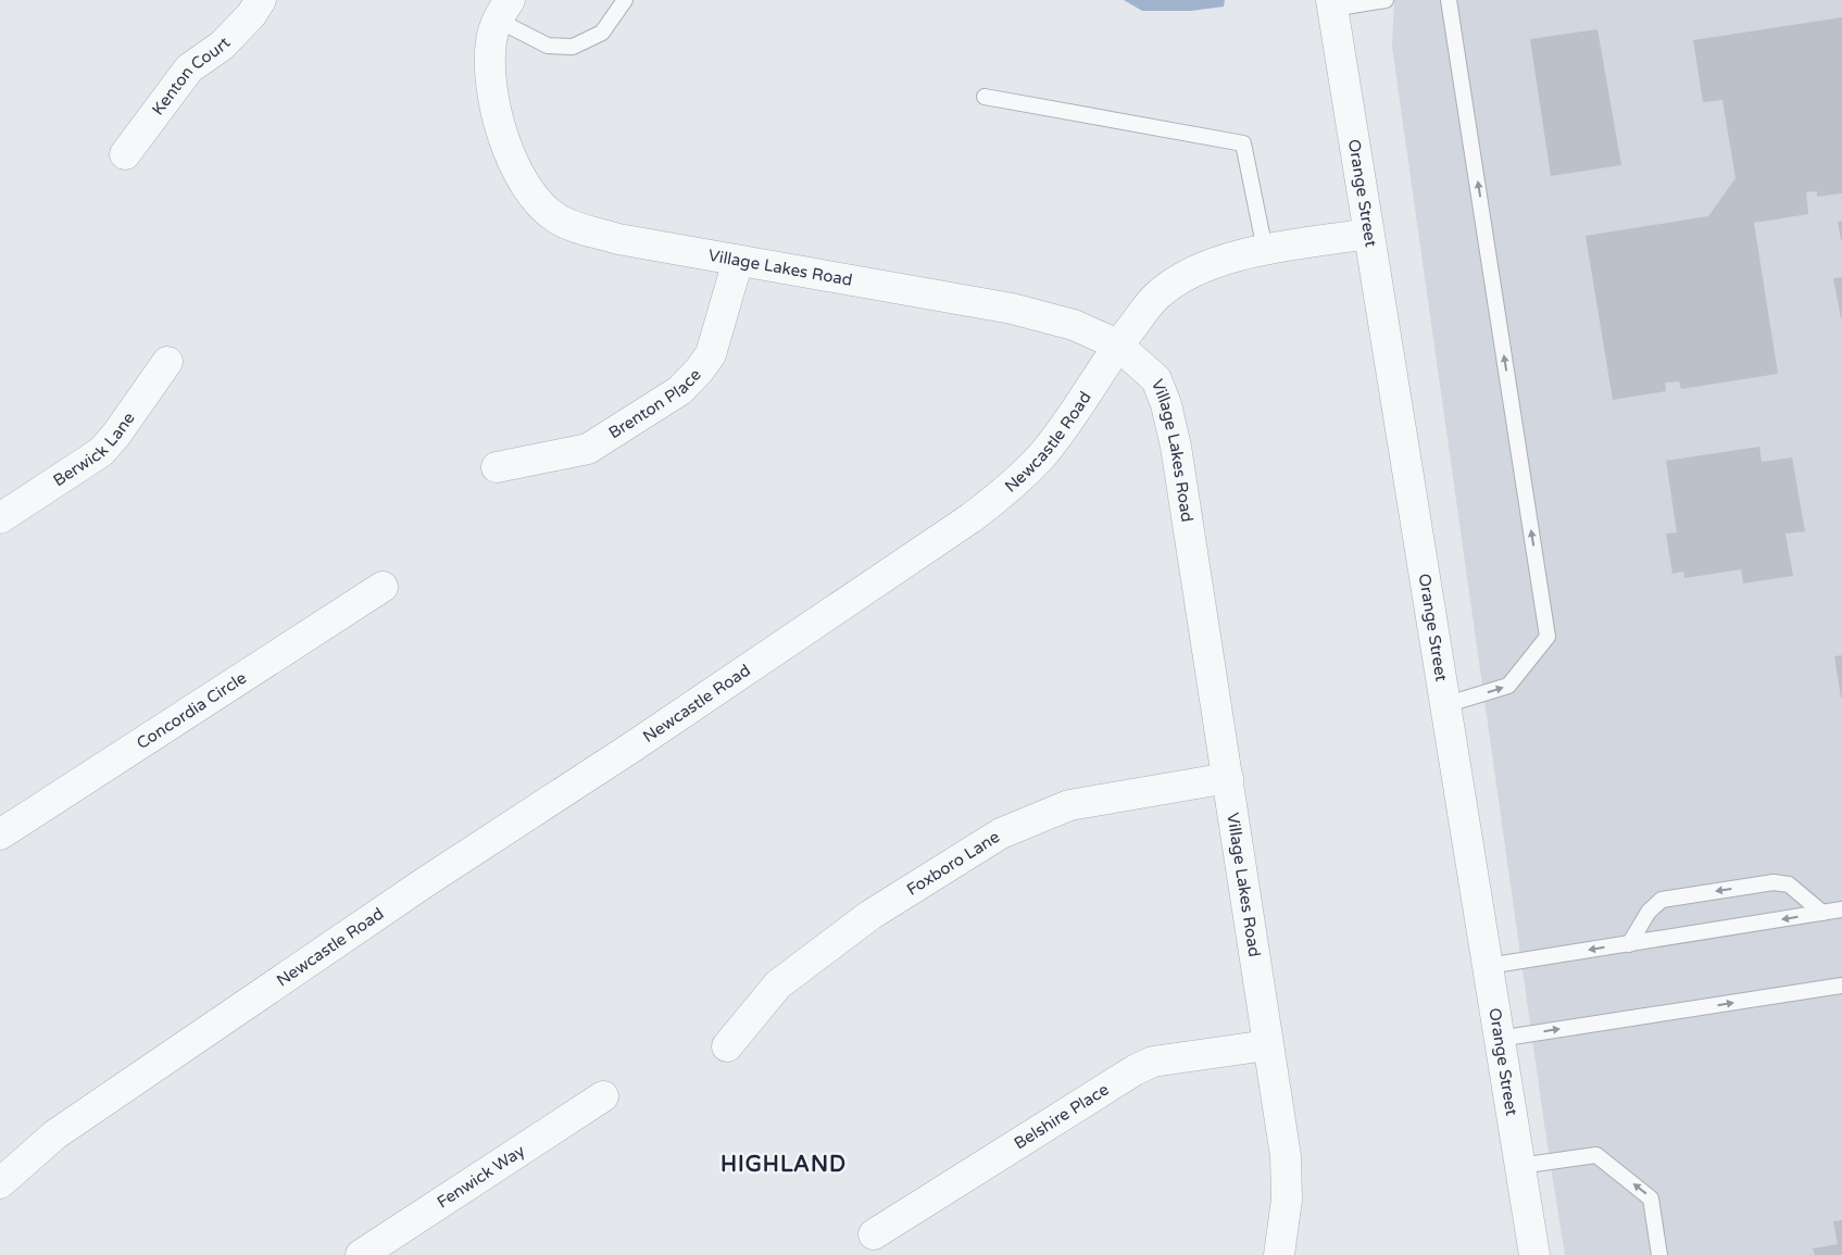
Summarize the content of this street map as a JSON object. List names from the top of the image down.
{
  "streets": {
    "street": [
      "Kenton Court",
      "Orange Street",
      "Village Lakes Road",
      "Brenton Place",
      "Newcastle Road",
      "Berwick Lane",
      "Concordia Circle",
      "Foxboro Lane",
      "Belshire Place",
      "Fenwick Way"
    ]
  },
  "crossings": [
    ["Orange Street", "Newcastle Road"],
    ["Village Lakes Road", "Brenton Place"],
    ["Village Lakes Road", "Newcastle Road"],
    ["Village Lakes Road", "Foxboro Lane"],
    ["Village Lakes Road", "Belshire Place"]
  ],
  "districts": ["HIGHLAND"]
}
